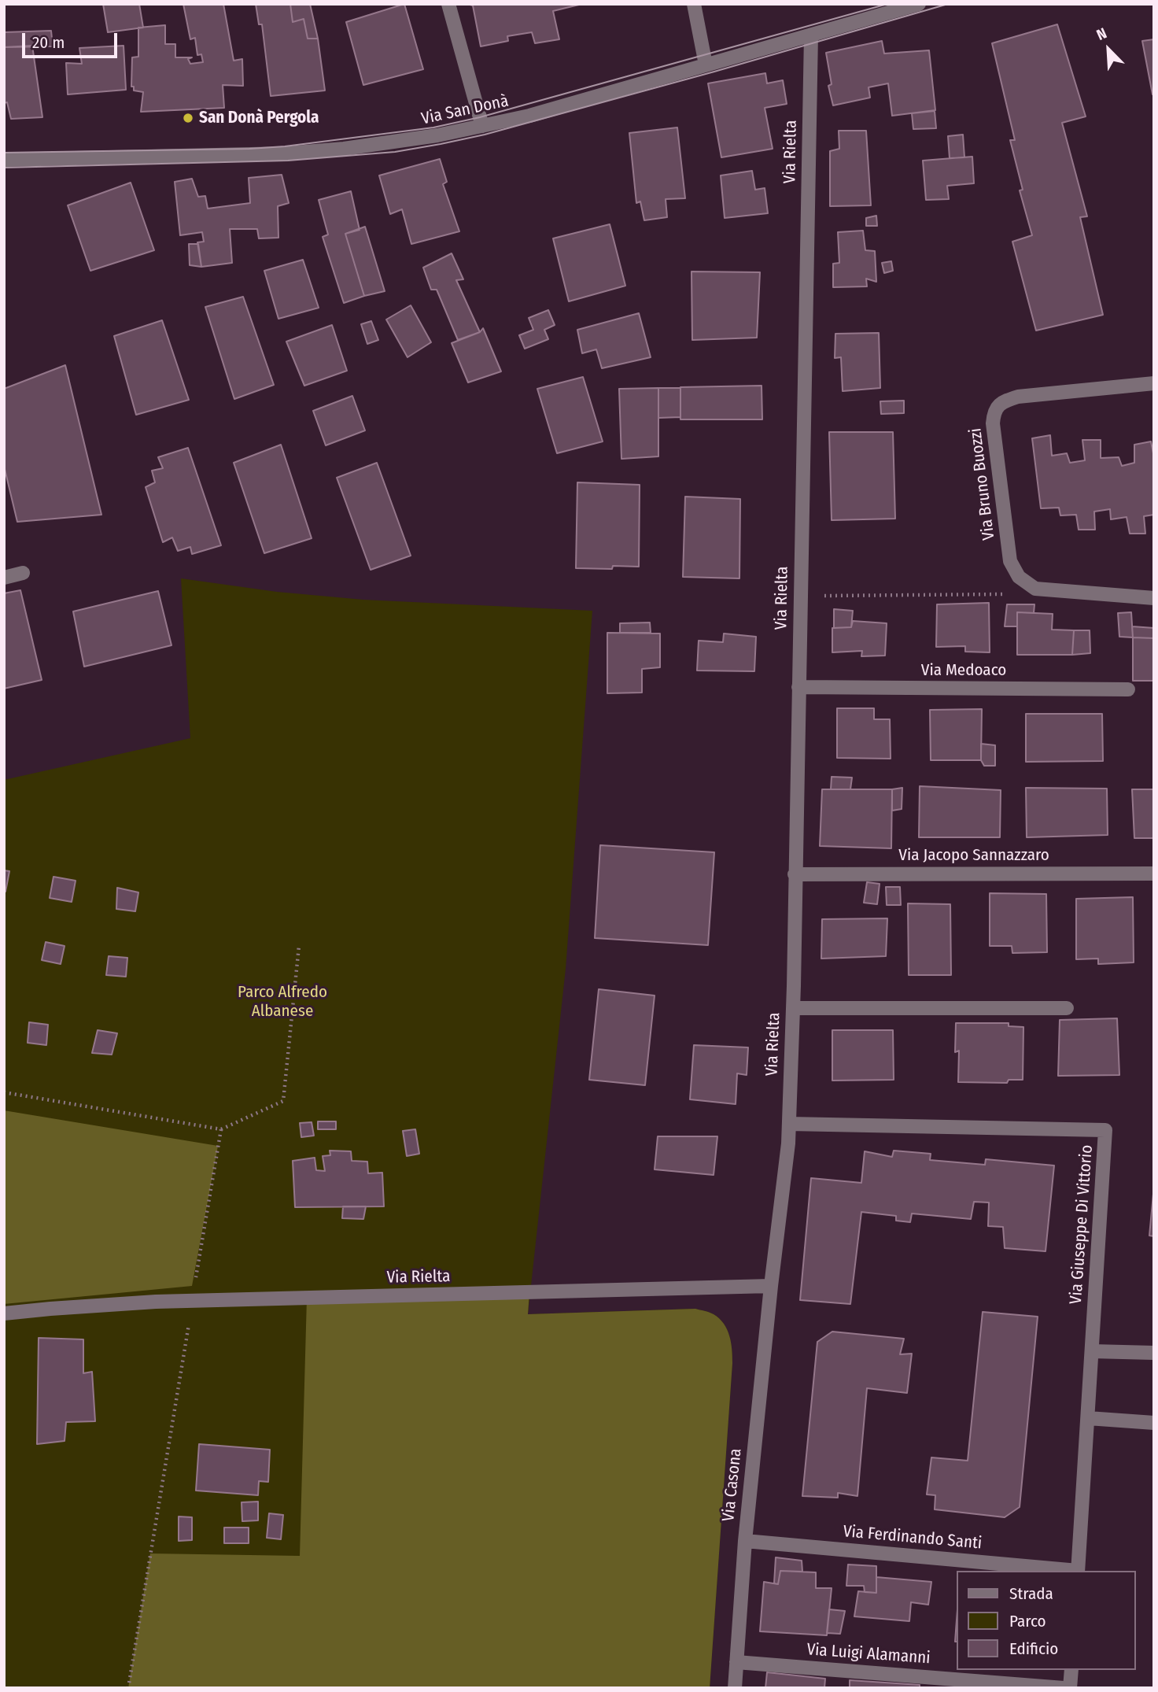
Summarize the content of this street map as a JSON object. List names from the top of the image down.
{
  "streets": {
    "street": [
      "Via San Donà",
      "Via Rielta",
      "Via Bruno Buozzi",
      "Via Medoaco",
      "Via Jacopo Sannazzaro",
      "Via Giuseppe Di Vittorio",
      "Via Casona",
      "Via Ferdinando Santi",
      "Via Luigi Alamanni"
    ]
  },
  "crossings": [
    ["Via San Donà", "Via Rielta"],
    ["Via Rielta", "Via Medoaco"],
    ["Via Rielta", "Via Jacopo Sannazzaro"],
    ["Via Rielta", "Via Giuseppe Di Vittorio"],
    ["Via Rielta", "Via Casona"],
    ["Via Casona", "Via Ferdinando Santi"],
    ["Via Casona", "Via Luigi Alamanni"]
  ],
  "parks": ["Parco Alfredo Albanese"],
  "places": ["San Donà Pergola"],
  "legend": ["Strada", "Parco", "Edificio"],
  "scale_bar": "20 m",
  "north": "top left"
}
